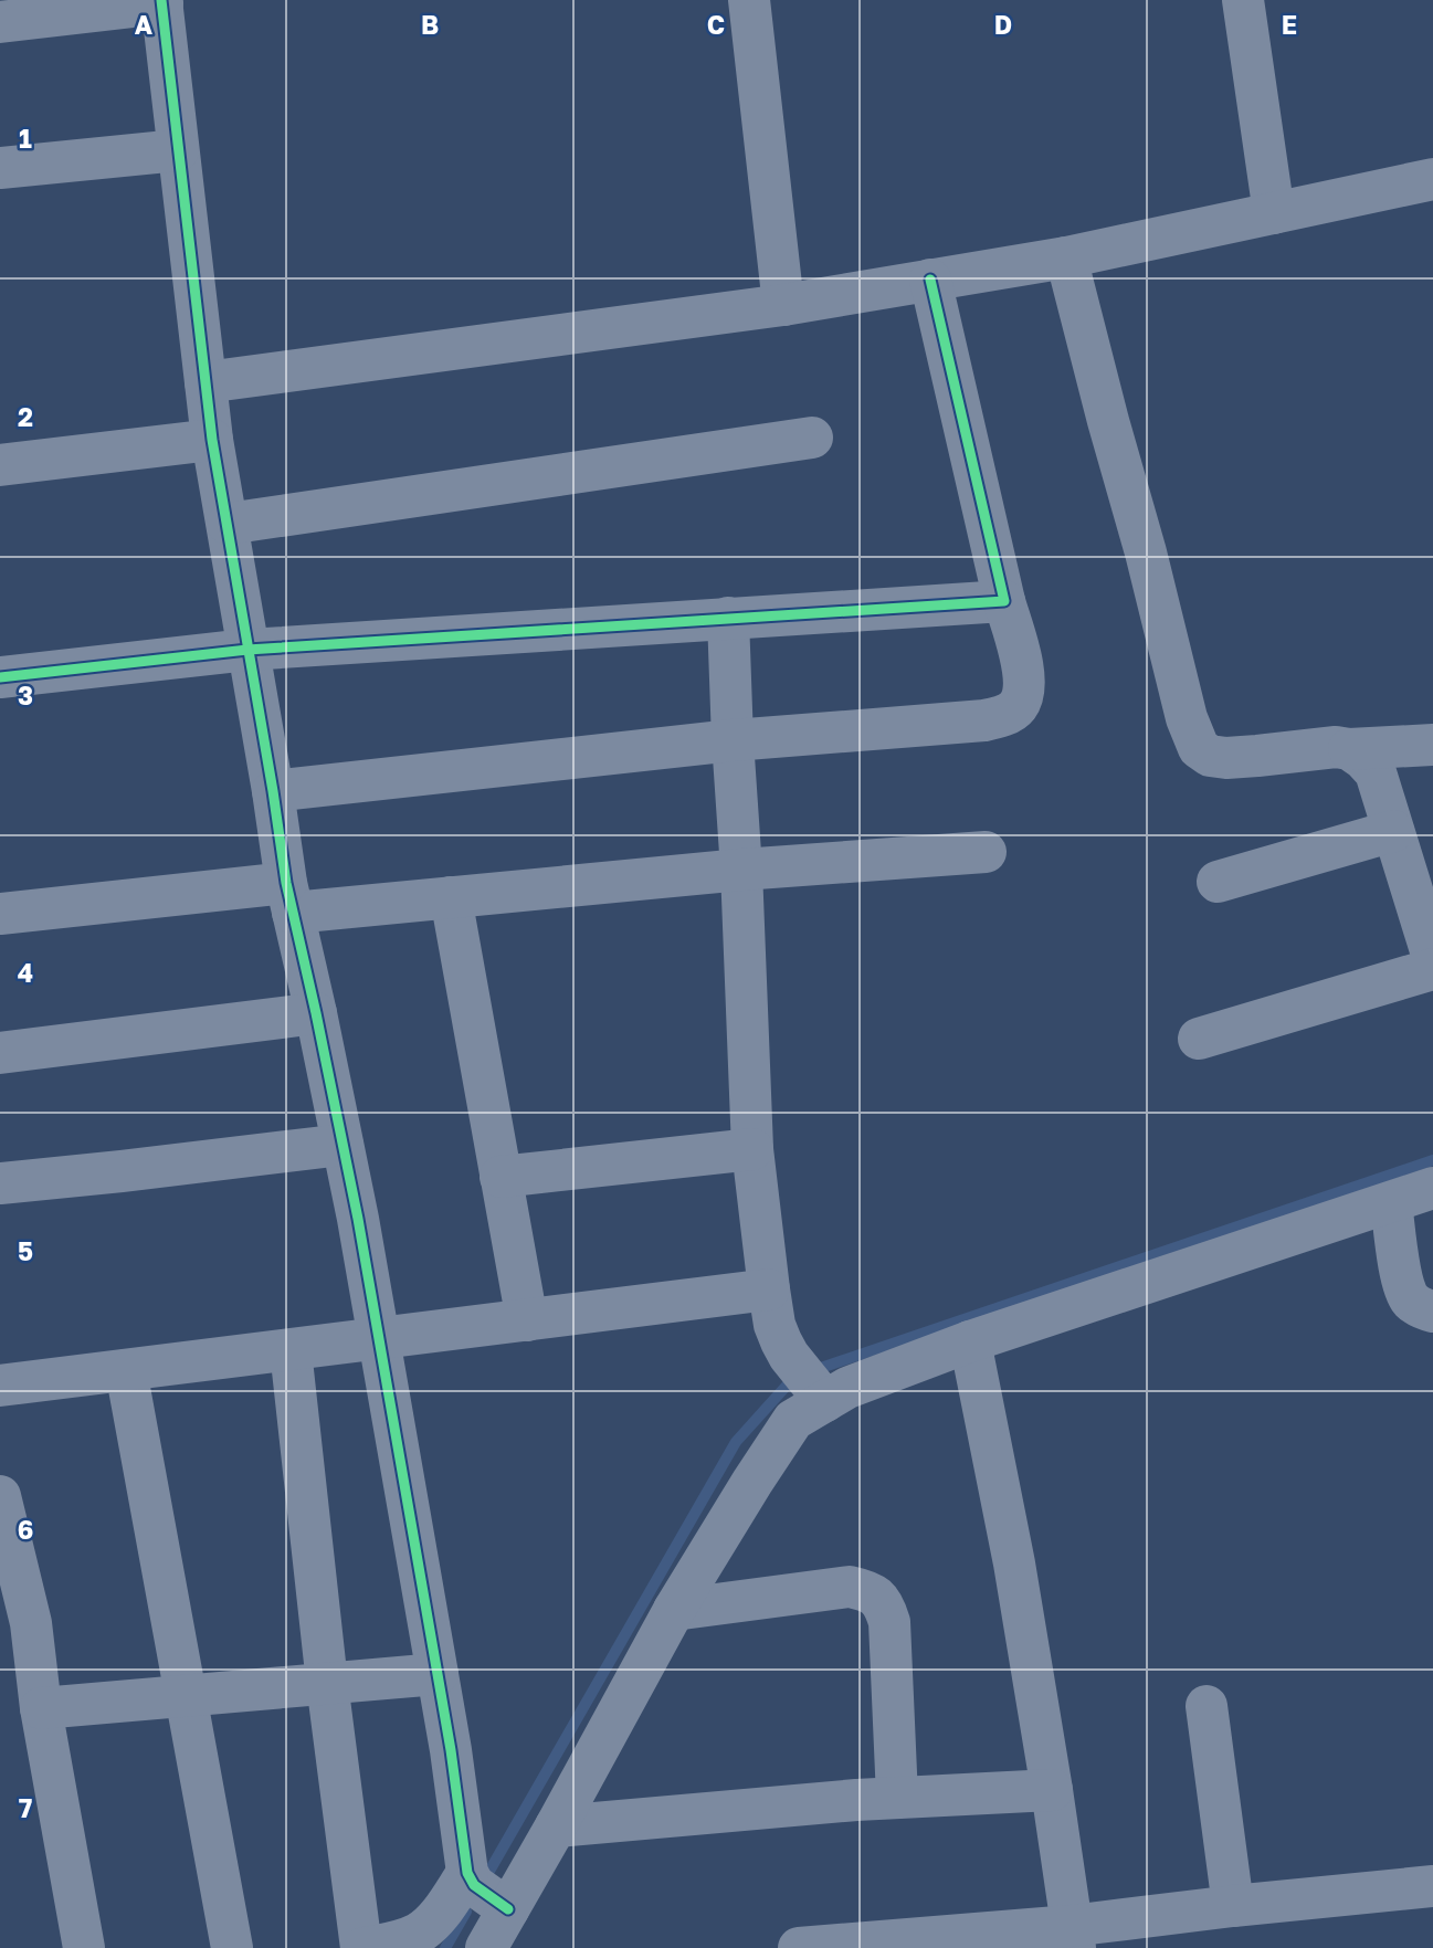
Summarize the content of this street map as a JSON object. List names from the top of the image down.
{
  "grid": {
    "columns": [
      "A",
      "B",
      "C",
      "D",
      "E"
    ],
    "rows": [
      "1",
      "2",
      "3",
      "4",
      "5",
      "6",
      "7"
    ]
  }
}
